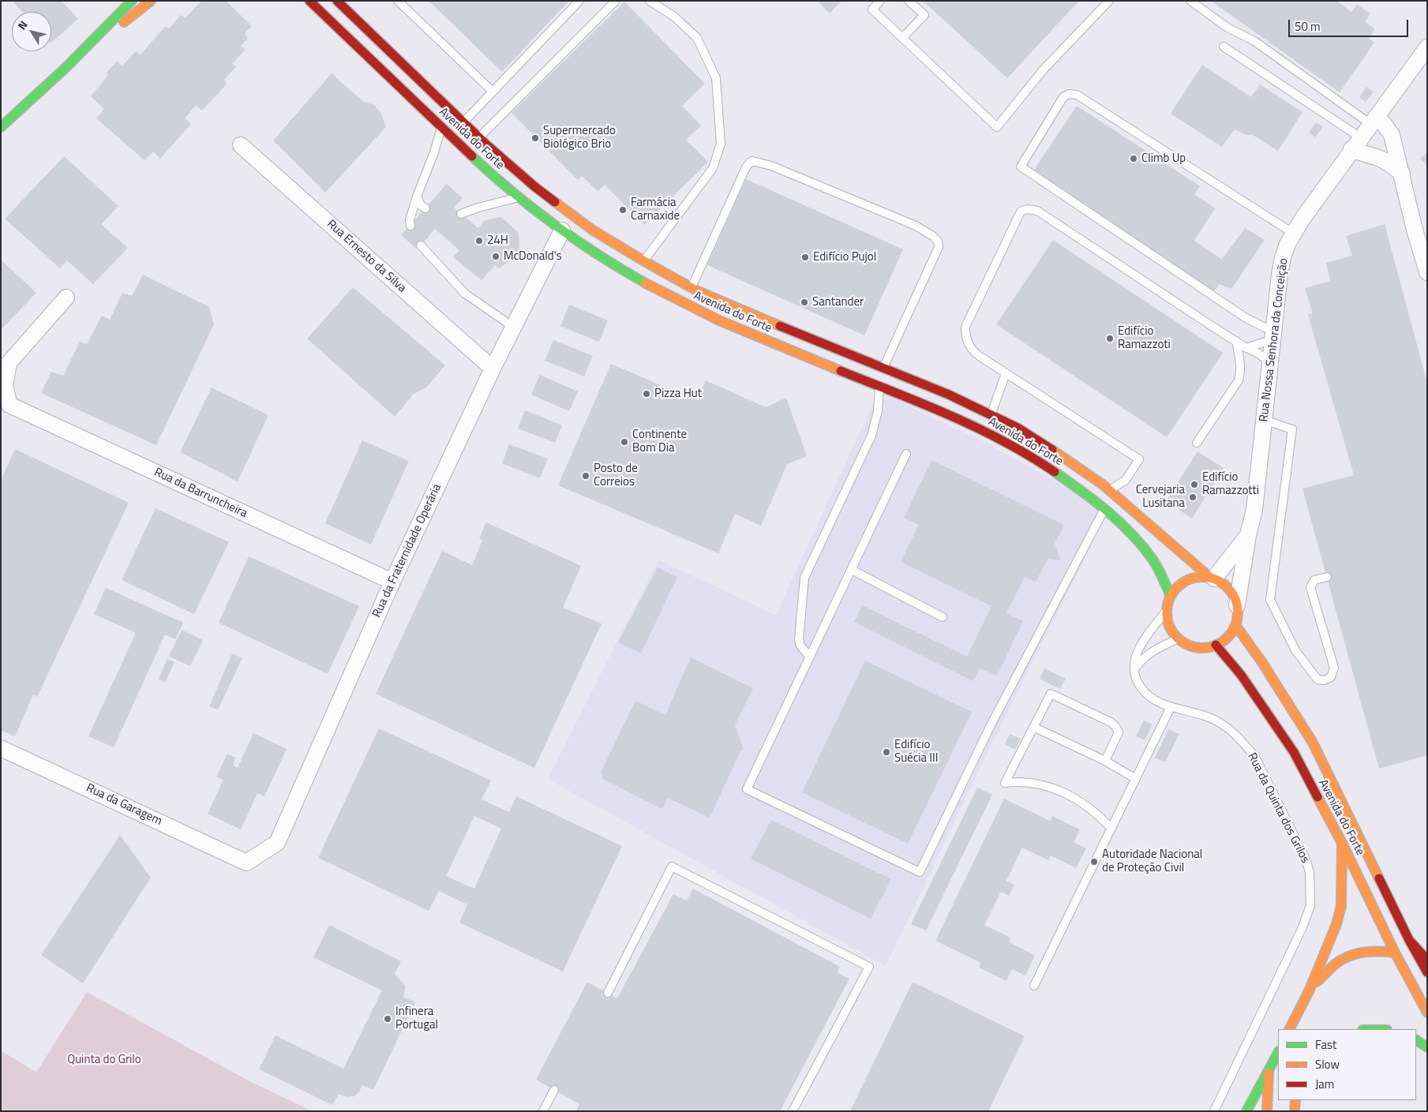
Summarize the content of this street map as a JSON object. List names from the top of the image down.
{
  "streets": {
    "main road": ["Avenida do Forte"],
    "street": [
      "Rua Ernesto da Silva",
      "Rua Nossa Senhora da Conceição",
      "Rua da Barruncheira",
      "Rua da Fraternidade Operária",
      "Rua da Garagem"
    ],
    "lane": ["Rua da Quinta dos Grilos"]
  },
  "crossings": [
    ["Avenida do Forte", "Rua Nossa Senhora da Conceição"],
    ["Avenida do Forte", "Rua da Fraternidade Operária"],
    ["Rua Ernesto da Silva", "Rua da Fraternidade Operária"],
    ["Rua da Barruncheira", "Rua da Fraternidade Operária"],
    ["Rua da Fraternidade Operária", "Rua da Garagem"]
  ],
  "parks": ["Quinta do Grilo"],
  "places": [
    "Supermercado Biológico Brio",
    "Climb Up",
    "Farmácia Carnaxide",
    "24H",
    "McDonald's",
    "Edifício Pujol",
    "Santander",
    "Edifício Ramazzoti",
    "Pizza Hut",
    "Continente Bom Dia",
    "Posto de Correios",
    "Edifício Ramazzotti",
    "Cervejaria Lusitana",
    "Edifício Suécia III",
    "Autoridade Nacional de Proteção Civil",
    "Infinera Portugal"
  ],
  "legend": ["Fast", "Slow", "Jam"],
  "scale_bar": "50 m",
  "north": "top left"
}
